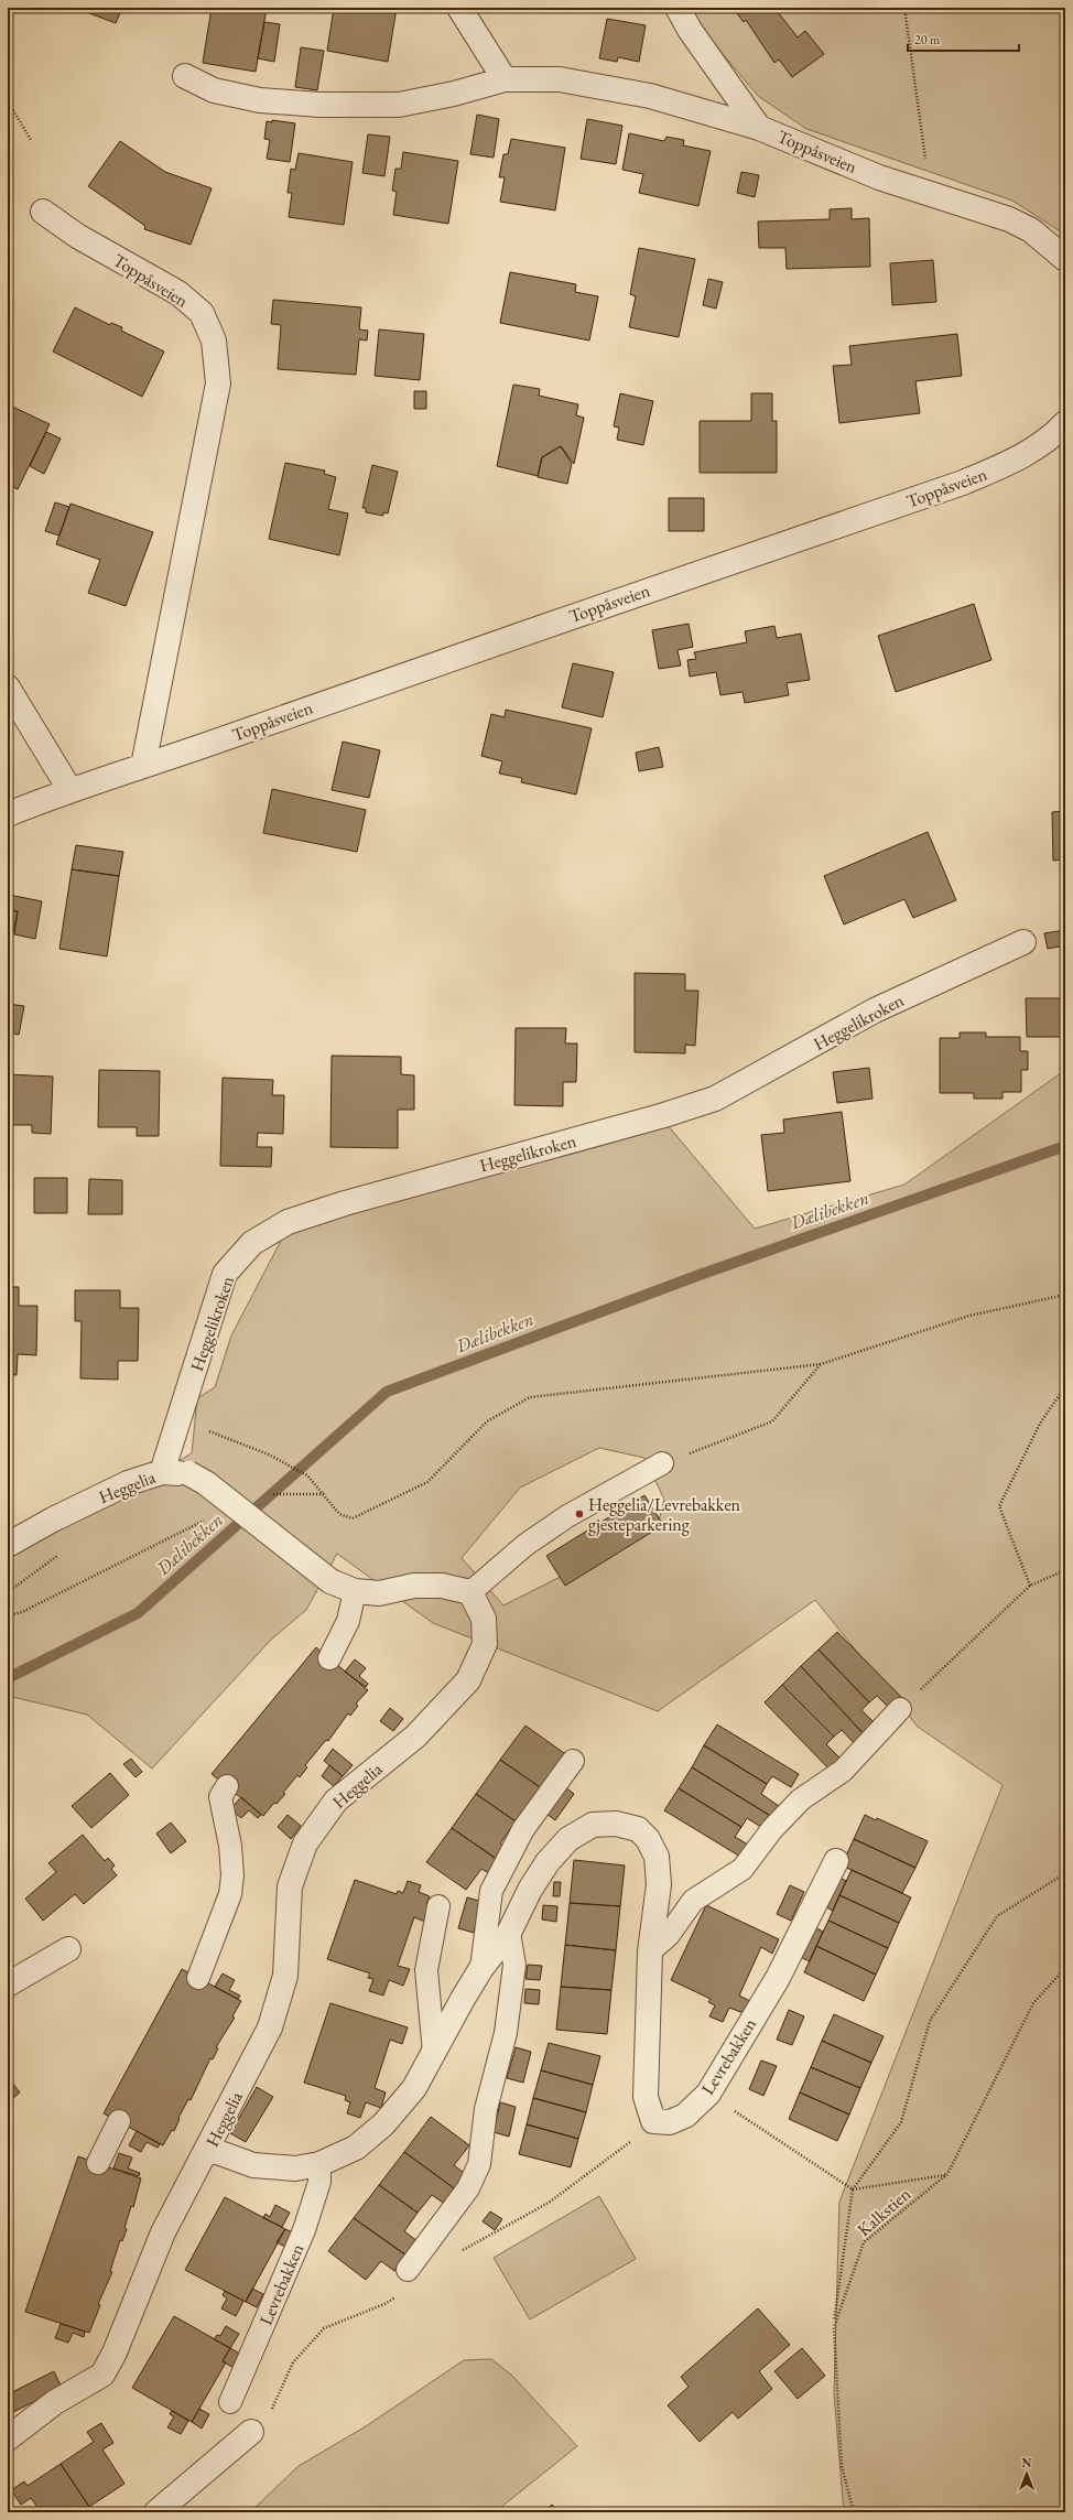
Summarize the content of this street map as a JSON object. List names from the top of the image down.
{
  "streets": {
    "street": [
      "Toppåsveien",
      "Heggelikroken",
      "Heggelia",
      "Levrebakken"
    ],
    "path": ["Kalkstien"]
  },
  "crossings": [
    ["Heggelikroken", "Heggelia"]
  ],
  "water": ["Dælibekken"],
  "places": ["Heggelia/Levrebakken gjesteparkering"],
  "scale_bar": "20 m",
  "north": "top"
}
